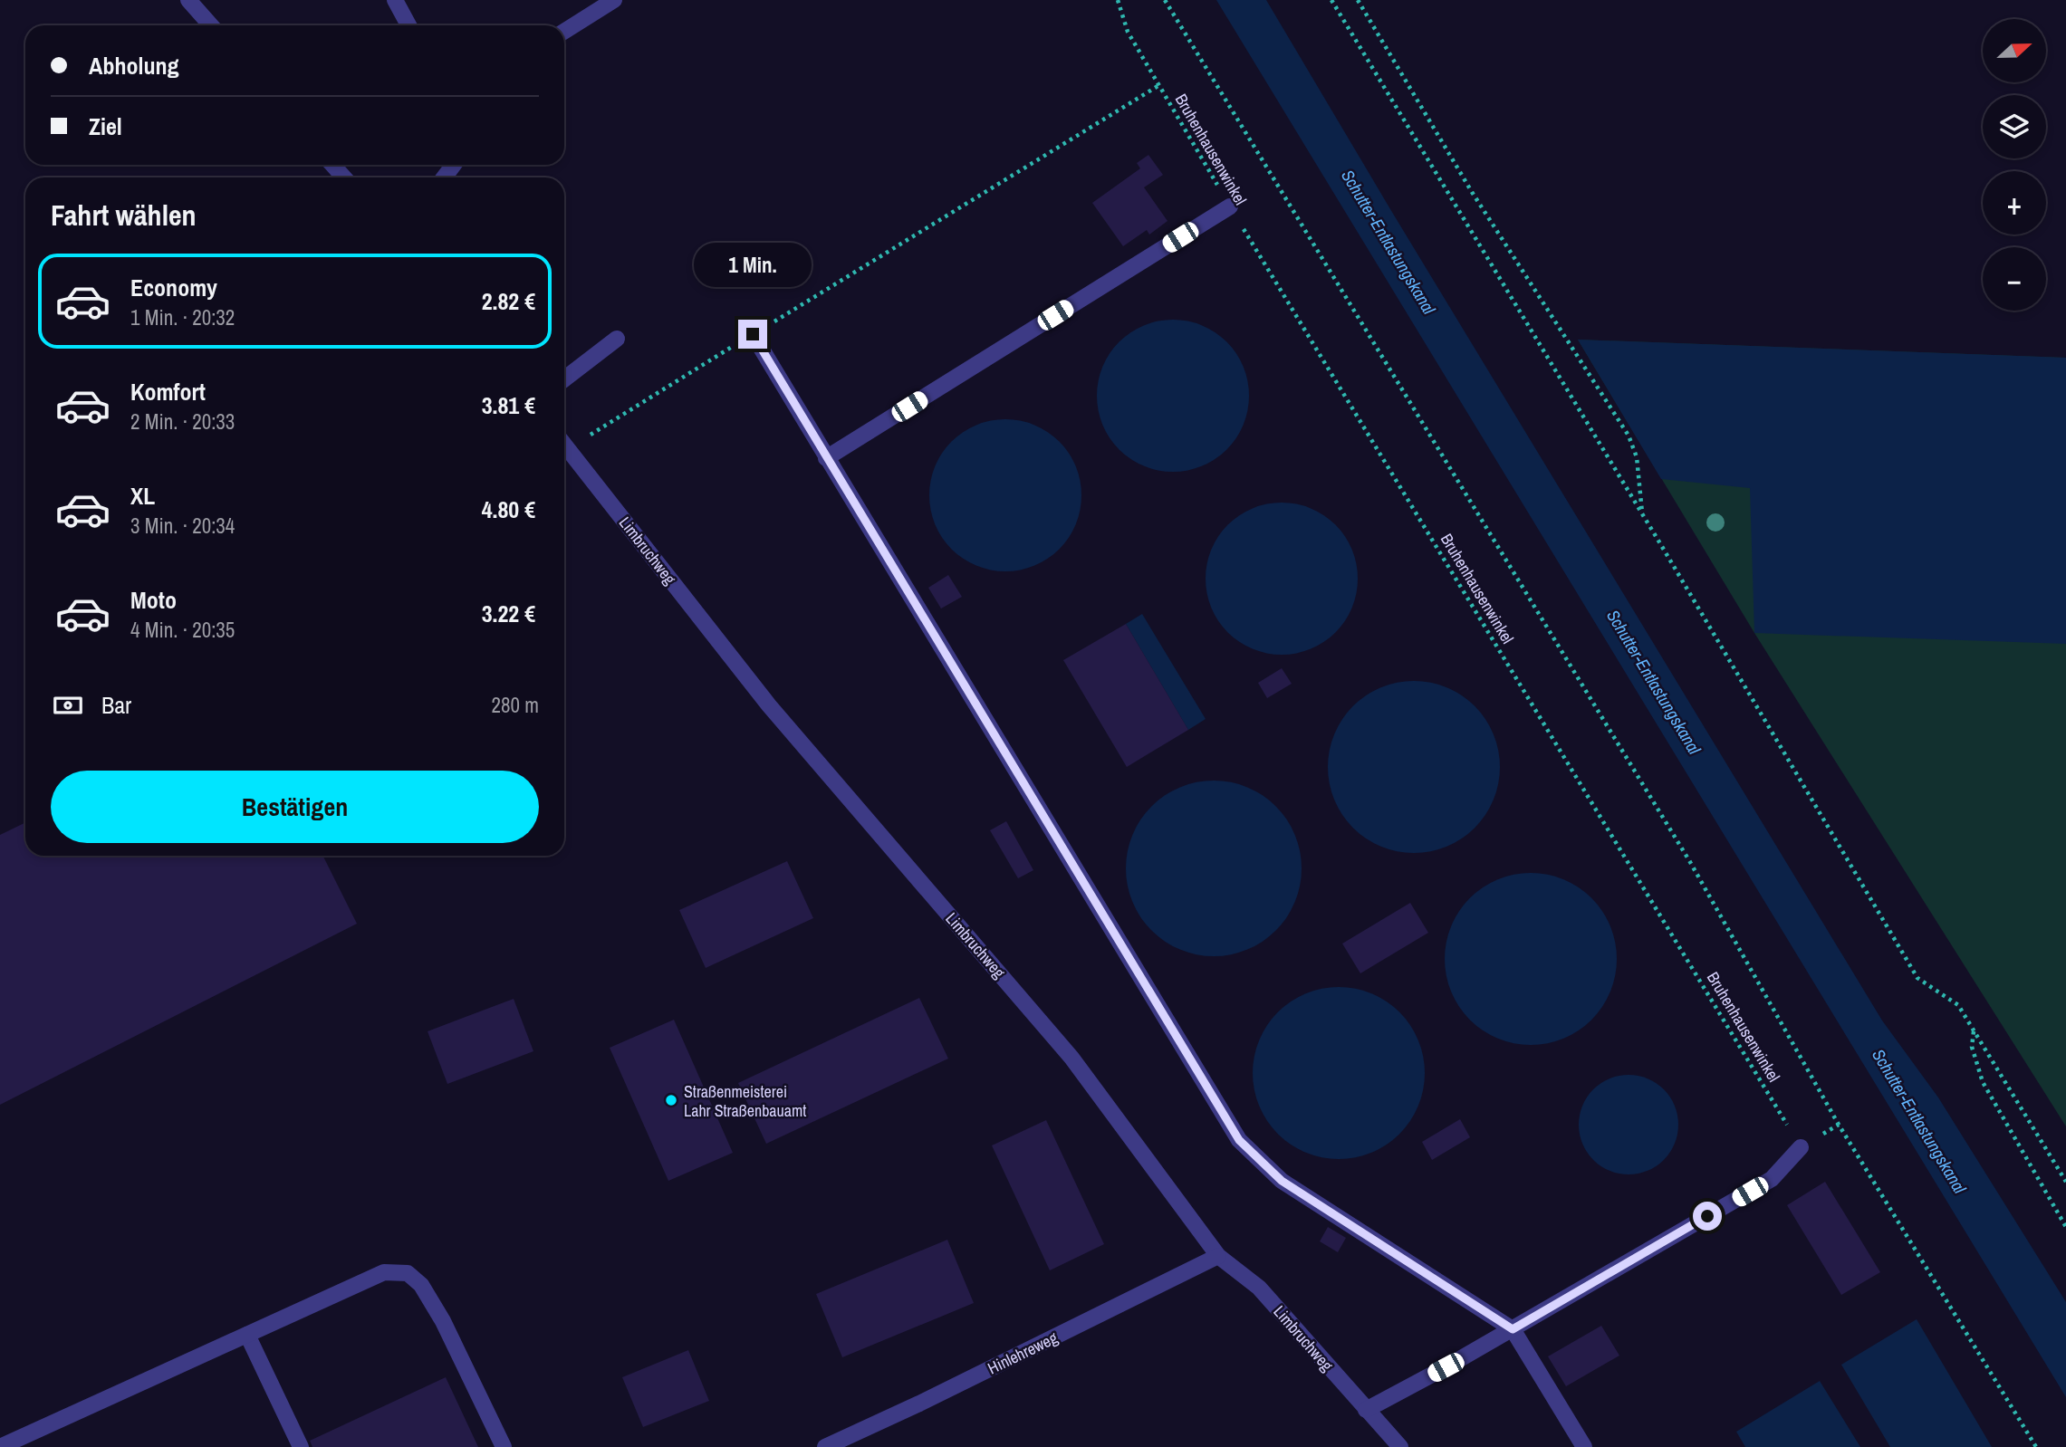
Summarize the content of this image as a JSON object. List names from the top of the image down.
{
  "streets": {
    "street": ["Limbruchweg", "Hinlehreweg"],
    "path": ["Bruhenhausenwinkel"]
  },
  "crossings": [
    ["Limbruchweg", "Hinlehreweg"]
  ],
  "water": ["Schutter-Entlastungskanal"],
  "places": ["Straßenmeisterei Lahr Straßenbauamt"],
  "north": "right",
  "page": {
    "map_buttons": ["+", "−"],
    "banner": ["Abholung", "Ziel"],
    "heading": "Fahrt wählen",
    "bubble": "1 Min.",
    "list": [
      {
        "name": "Economy",
        "note": "1 Min. · 20:32",
        "value": "2.82 €"
      },
      {
        "name": "Komfort",
        "note": "2 Min. · 20:33",
        "value": "3.81 €"
      },
      {
        "name": "XL",
        "note": "3 Min. · 20:34",
        "value": "4.80 €"
      },
      {
        "name": "Moto",
        "note": "4 Min. · 20:35",
        "value": "3.22 €"
      }
    ],
    "pay": ["Bar", "280 m"],
    "buttons": "Bestätigen"
  }
}
